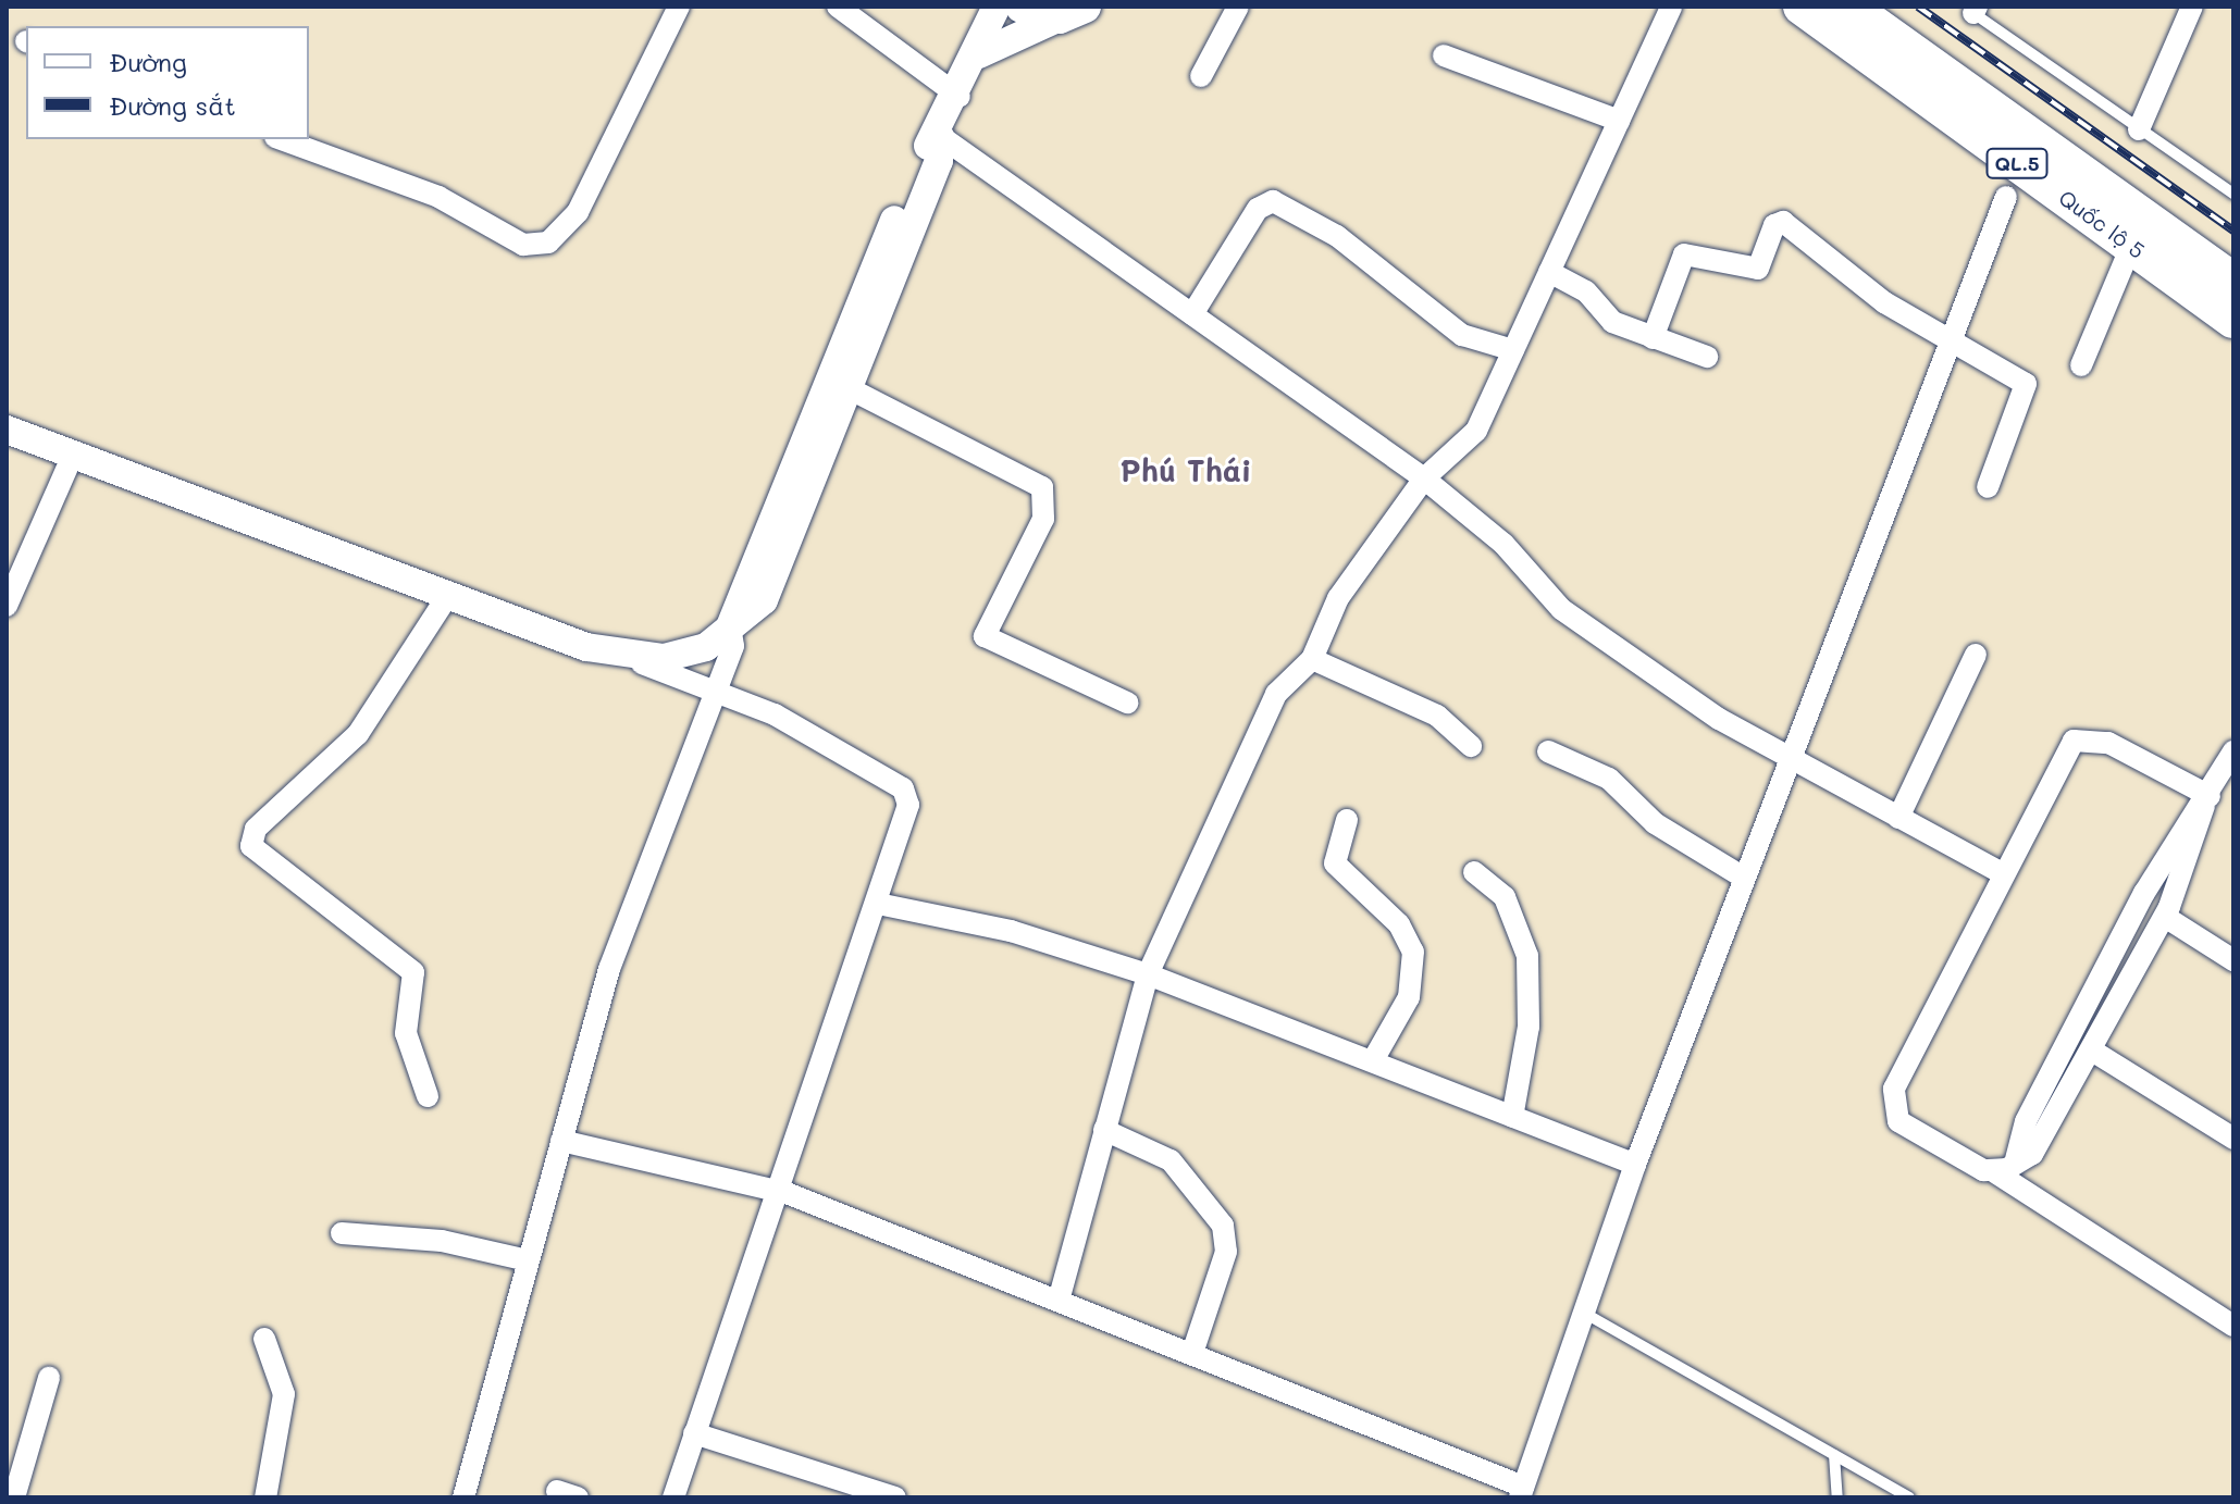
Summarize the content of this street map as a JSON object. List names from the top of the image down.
{
  "streets": {
    "highway": ["QL.5", "Quốc lộ 5"]
  },
  "districts": ["Phú Thái"],
  "legend": ["Đường", "Đường sắt"]
}
